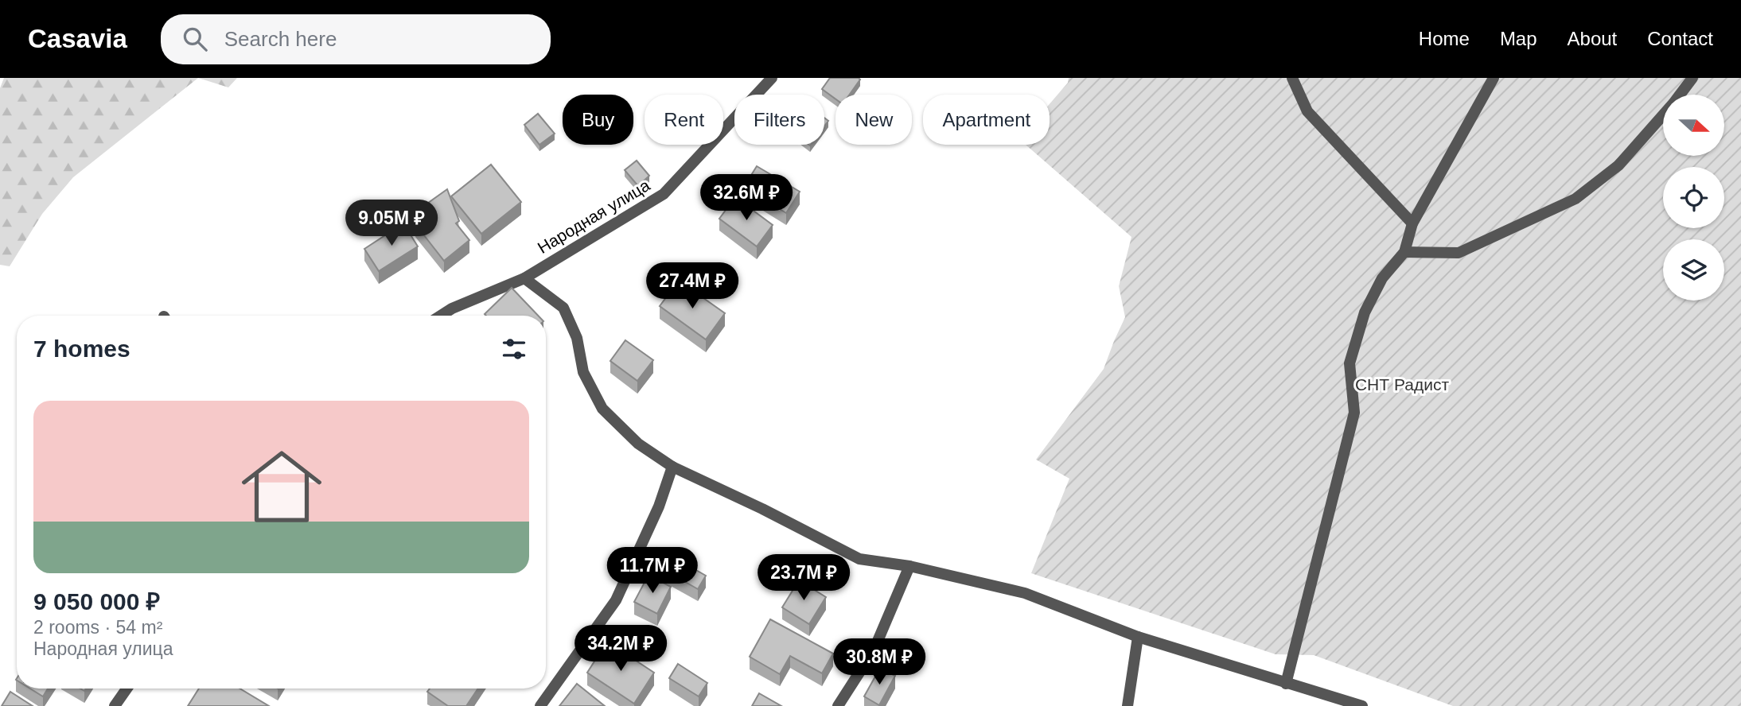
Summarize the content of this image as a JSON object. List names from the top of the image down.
{
  "streets": {
    "street": ["Народная улица"]
  },
  "parks": ["СНТ Радист"],
  "north": "right",
  "page": {
    "header": "Casavia",
    "search": "Search here",
    "nav": [
      "Home",
      "Map",
      "About",
      "Contact"
    ],
    "chip": [
      "Buy",
      "Rent",
      "Filters",
      "New",
      "Apartment"
    ],
    "price": [
      "32.6M ₽",
      "9.05M ₽",
      "27.4M ₽",
      "11.7M ₽",
      "23.7M ₽",
      "34.2M ₽",
      "30.8M ₽"
    ],
    "heading": "7 homes",
    "list": [
      {
        "name": "9 050 000 ₽",
        "note": "2 rooms · 54 m² · Народная улица"
      }
    ]
  }
}
